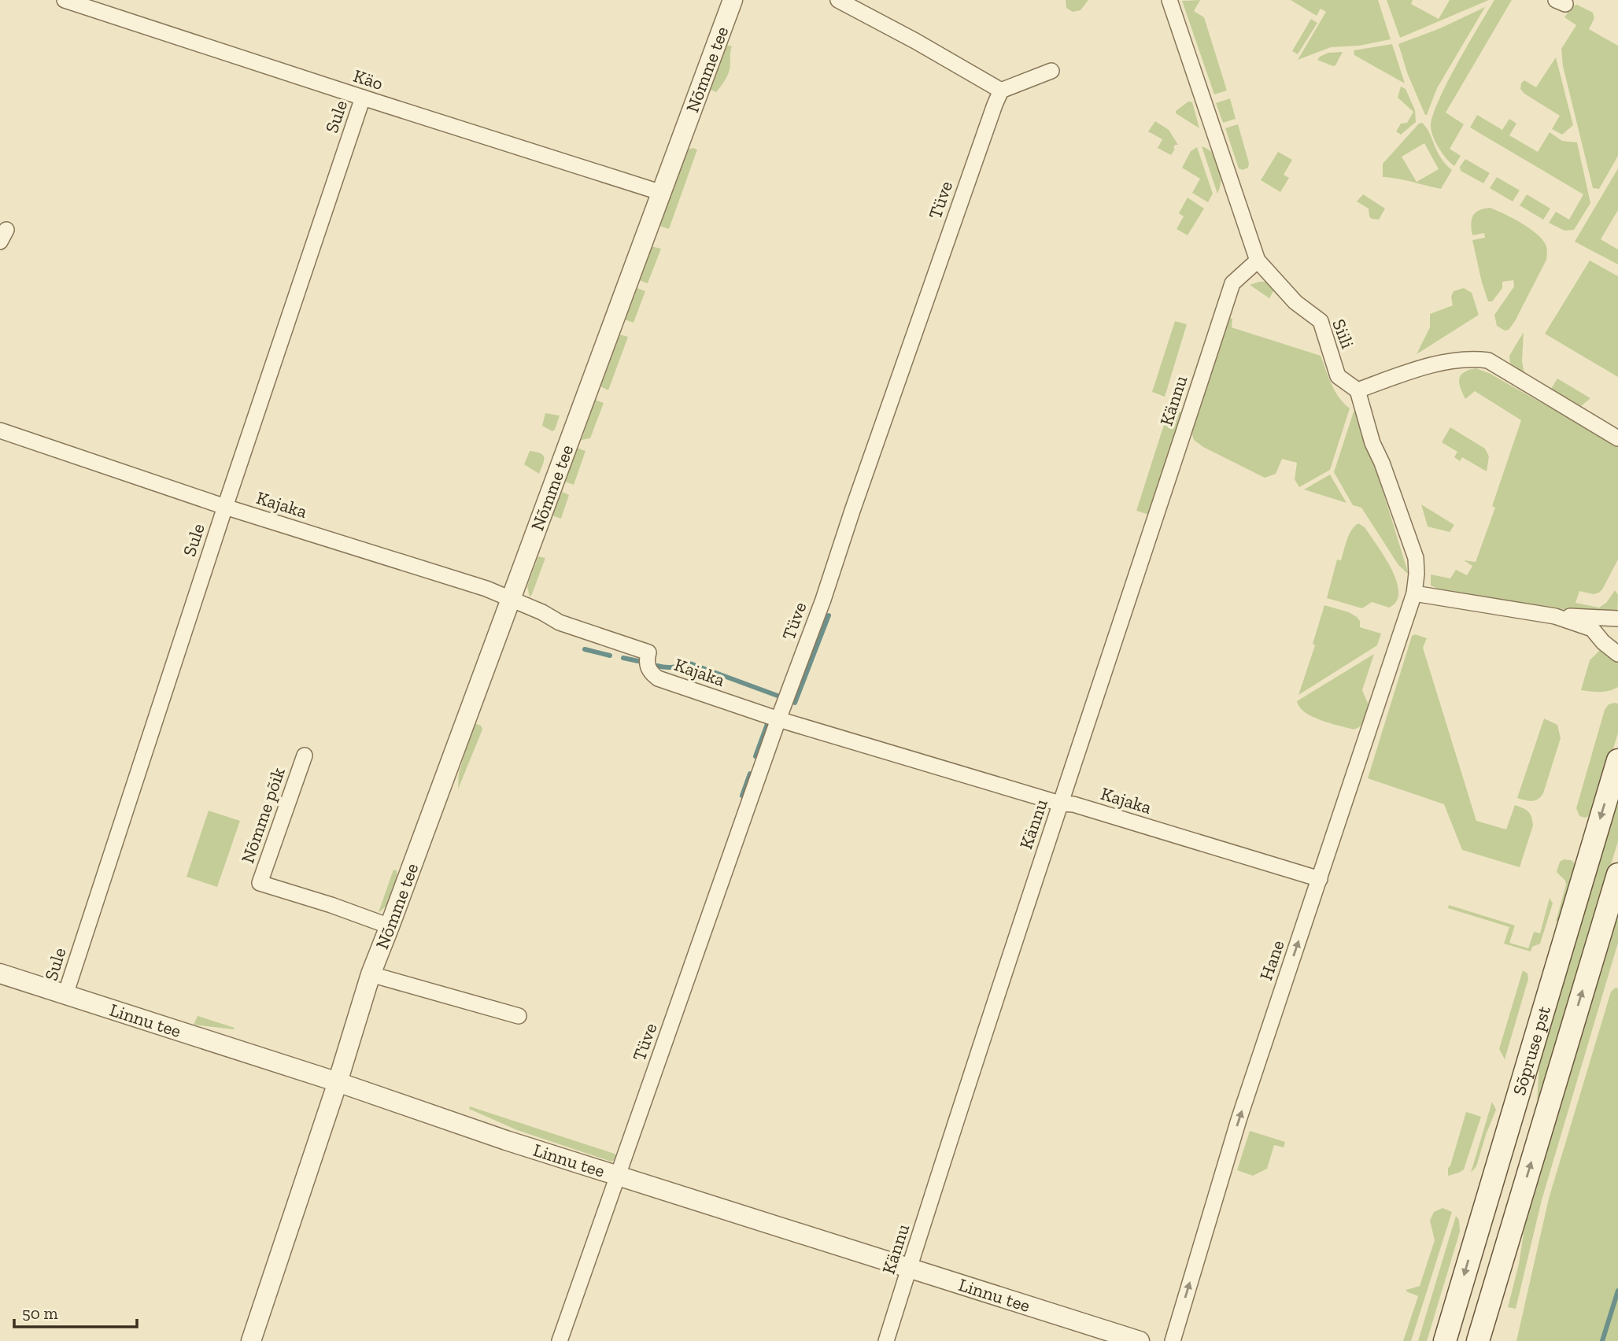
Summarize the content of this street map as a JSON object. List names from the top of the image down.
{
  "streets": {
    "main road": ["Sõpruse pst"],
    "street": [
      "Nõmme tee",
      "Käo",
      "Sule",
      "Tüve",
      "Siili",
      "Kännu",
      "Kajaka",
      "Nõmme põik",
      "Hane",
      "Linnu tee"
    ]
  },
  "crossings": [
    ["Nõmme tee", "Käo"],
    ["Nõmme tee", "Kajaka"],
    ["Nõmme tee", "Nõmme põik"],
    ["Nõmme tee", "Linnu tee"],
    ["Käo", "Sule"],
    ["Sule", "Kajaka"],
    ["Sule", "Linnu tee"],
    ["Tüve", "Kajaka"],
    ["Tüve", "Linnu tee"],
    ["Siili", "Kännu"],
    ["Siili", "Hane"],
    ["Kännu", "Kajaka"],
    ["Kännu", "Linnu tee"],
    ["Kajaka", "Hane"]
  ],
  "one_way": ["Hane"],
  "scale_bar": "50 m"
}
